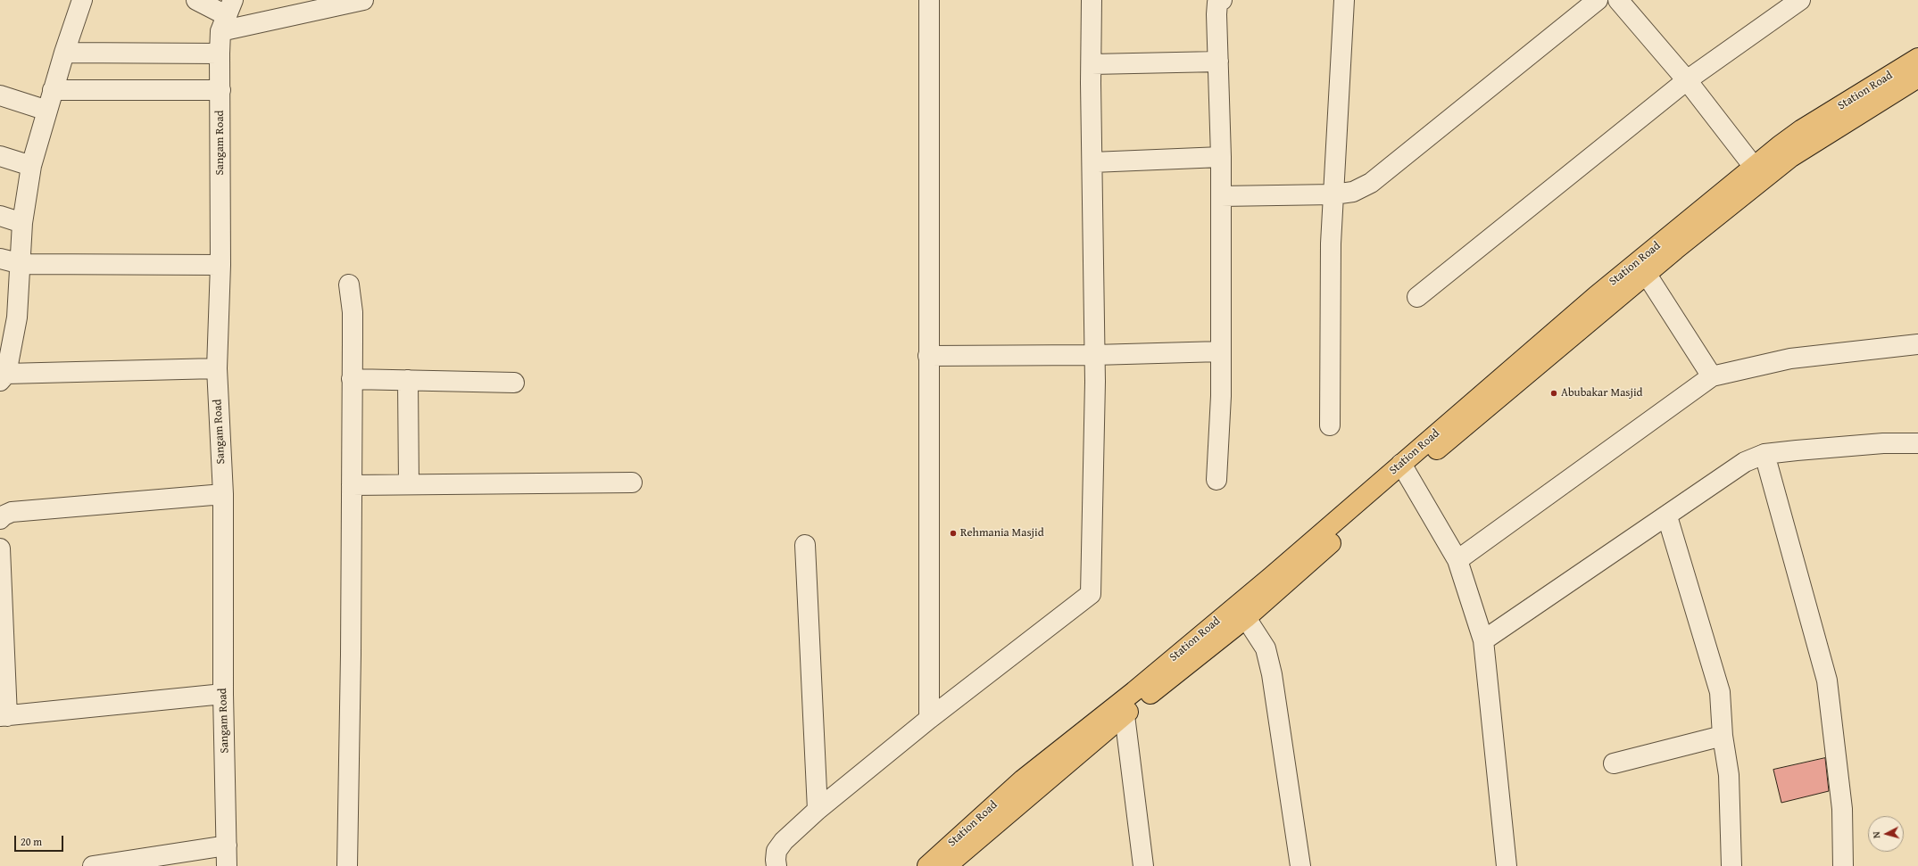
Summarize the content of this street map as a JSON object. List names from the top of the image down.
{
  "streets": {
    "main road": ["Station Road"],
    "street": ["Sangam Road"]
  },
  "places": ["Abubakar Masjid", "Rehmania Masjid"],
  "scale_bar": "20 m",
  "north": "left"
}
